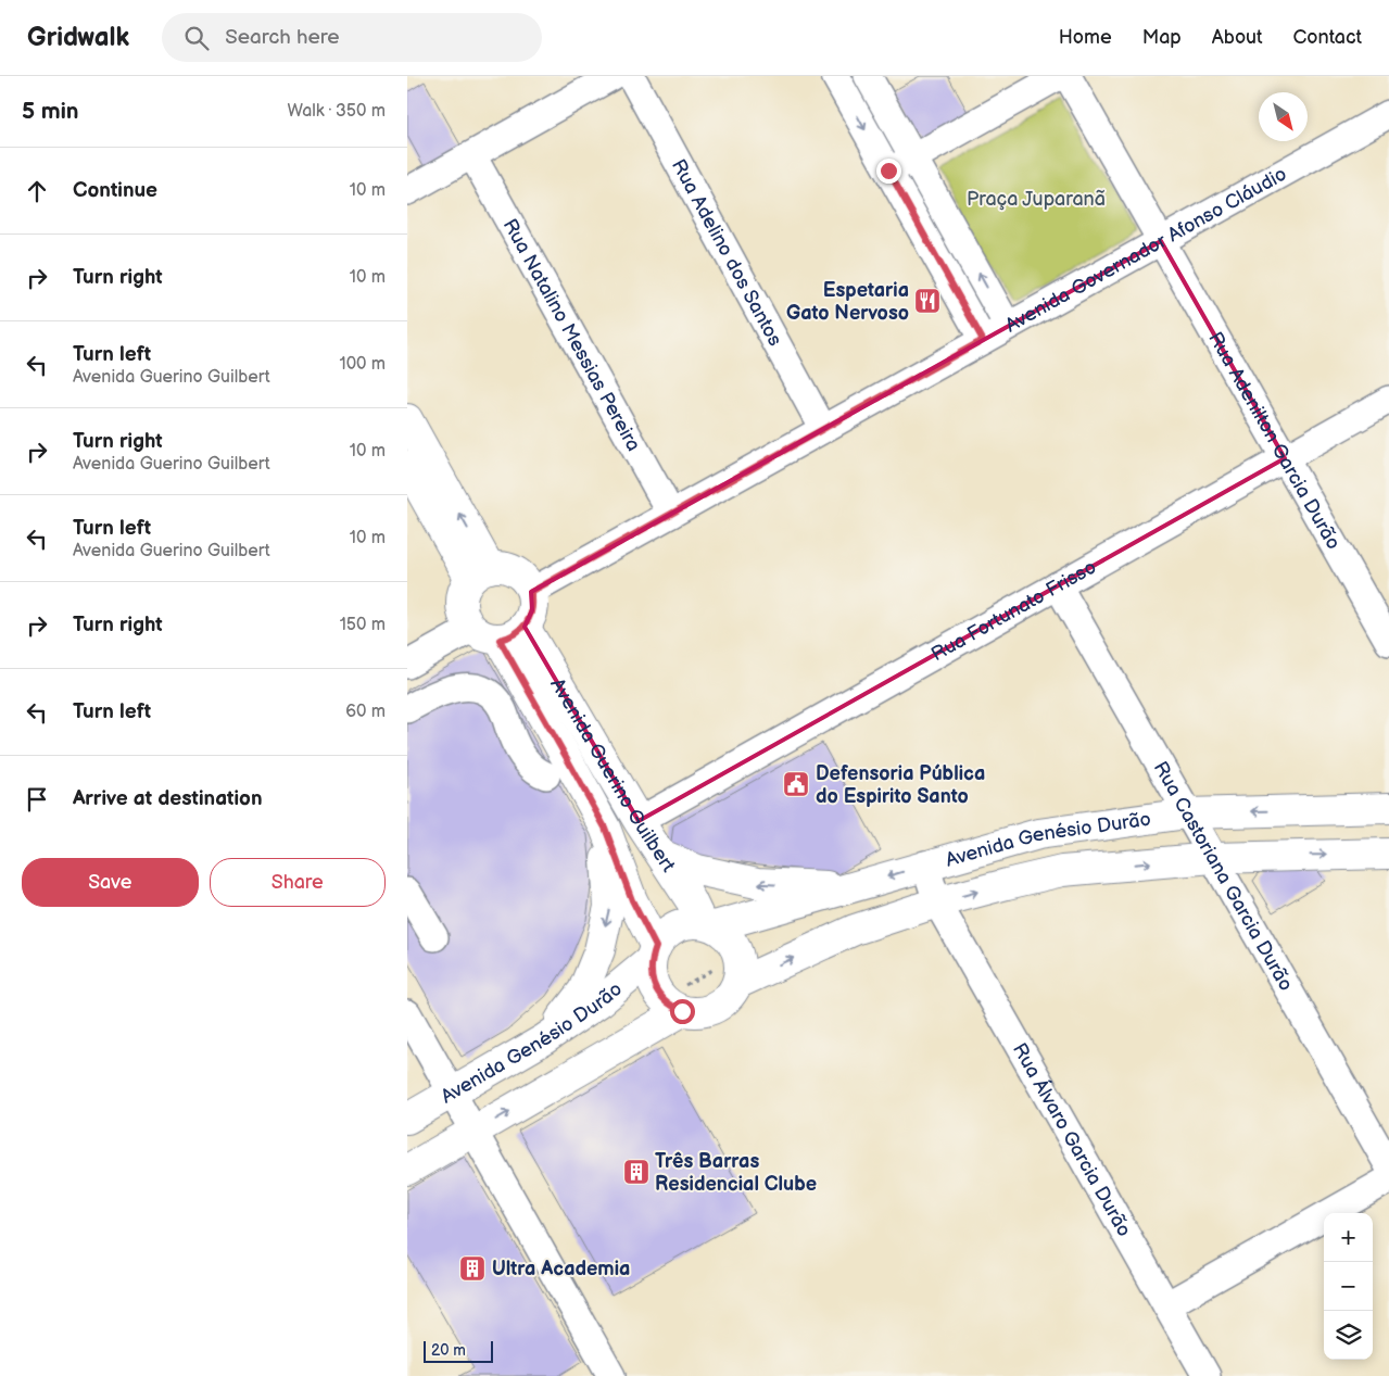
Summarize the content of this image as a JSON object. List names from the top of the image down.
{
  "streets": {
    "main road": ["Avenida Guerino Guilbert", "Avenida Genésio Durão"],
    "street": [
      "Avenida Governador Afonso Cláudio",
      "Rua Adelino dos Santos",
      "Rua Natalino Messias Pereira",
      "Rua Adenilton Garcia Durão",
      "Rua Fortunato Frisso",
      "Rua Castoriana Garcia Durão",
      "Rua Álvaro Garcia Durão"
    ]
  },
  "crossings": [
    ["Avenida Governador Afonso Cláudio", "Rua Adelino dos Santos"],
    ["Avenida Governador Afonso Cláudio", "Rua Natalino Messias Pereira"],
    ["Avenida Governador Afonso Cláudio", "Rua Adenilton Garcia Durão"],
    ["Avenida Governador Afonso Cláudio", "Avenida Guerino Guilbert"],
    ["Rua Adenilton Garcia Durão", "Rua Fortunato Frisso"],
    ["Rua Fortunato Frisso", "Avenida Guerino Guilbert"],
    ["Rua Fortunato Frisso", "Rua Castoriana Garcia Durão"],
    ["Avenida Guerino Guilbert", "Avenida Genésio Durão"],
    ["Avenida Genésio Durão", "Rua Castoriana Garcia Durão"],
    ["Avenida Genésio Durão", "Rua Álvaro Garcia Durão"]
  ],
  "parks": ["Praça Juparanã"],
  "places": {
    "restaurant": ["Espetaria Gato Nervoso"],
    "public building": ["Defensoria Pública do Espirito Santo"],
    "building": ["Três Barras Residencial Clube", "Ultra Academia"]
  },
  "scale_bar": "20 m",
  "north": "bottom right",
  "page": {
    "header": "Gridwalk",
    "search": "Search here",
    "nav": [
      "Home",
      "Map",
      "About",
      "Contact"
    ],
    "heading": ["5 min", "Walk · 350 m"],
    "list": [
      ["Continue", "10 m"],
      ["Turn right", "10 m"],
      ["Turn left", "Avenida Guerino Guilbert", "100 m"],
      ["Turn right", "Avenida Guerino Guilbert", "10 m"],
      ["Turn left", "Avenida Guerino Guilbert", "10 m"],
      ["Turn right", "150 m"],
      ["Turn left", "60 m"],
      "Arrive at destination"
    ],
    "buttons": ["Save", "Share"],
    "map_buttons": ["+", "−"],
    "scale": "20 m"
  }
}
